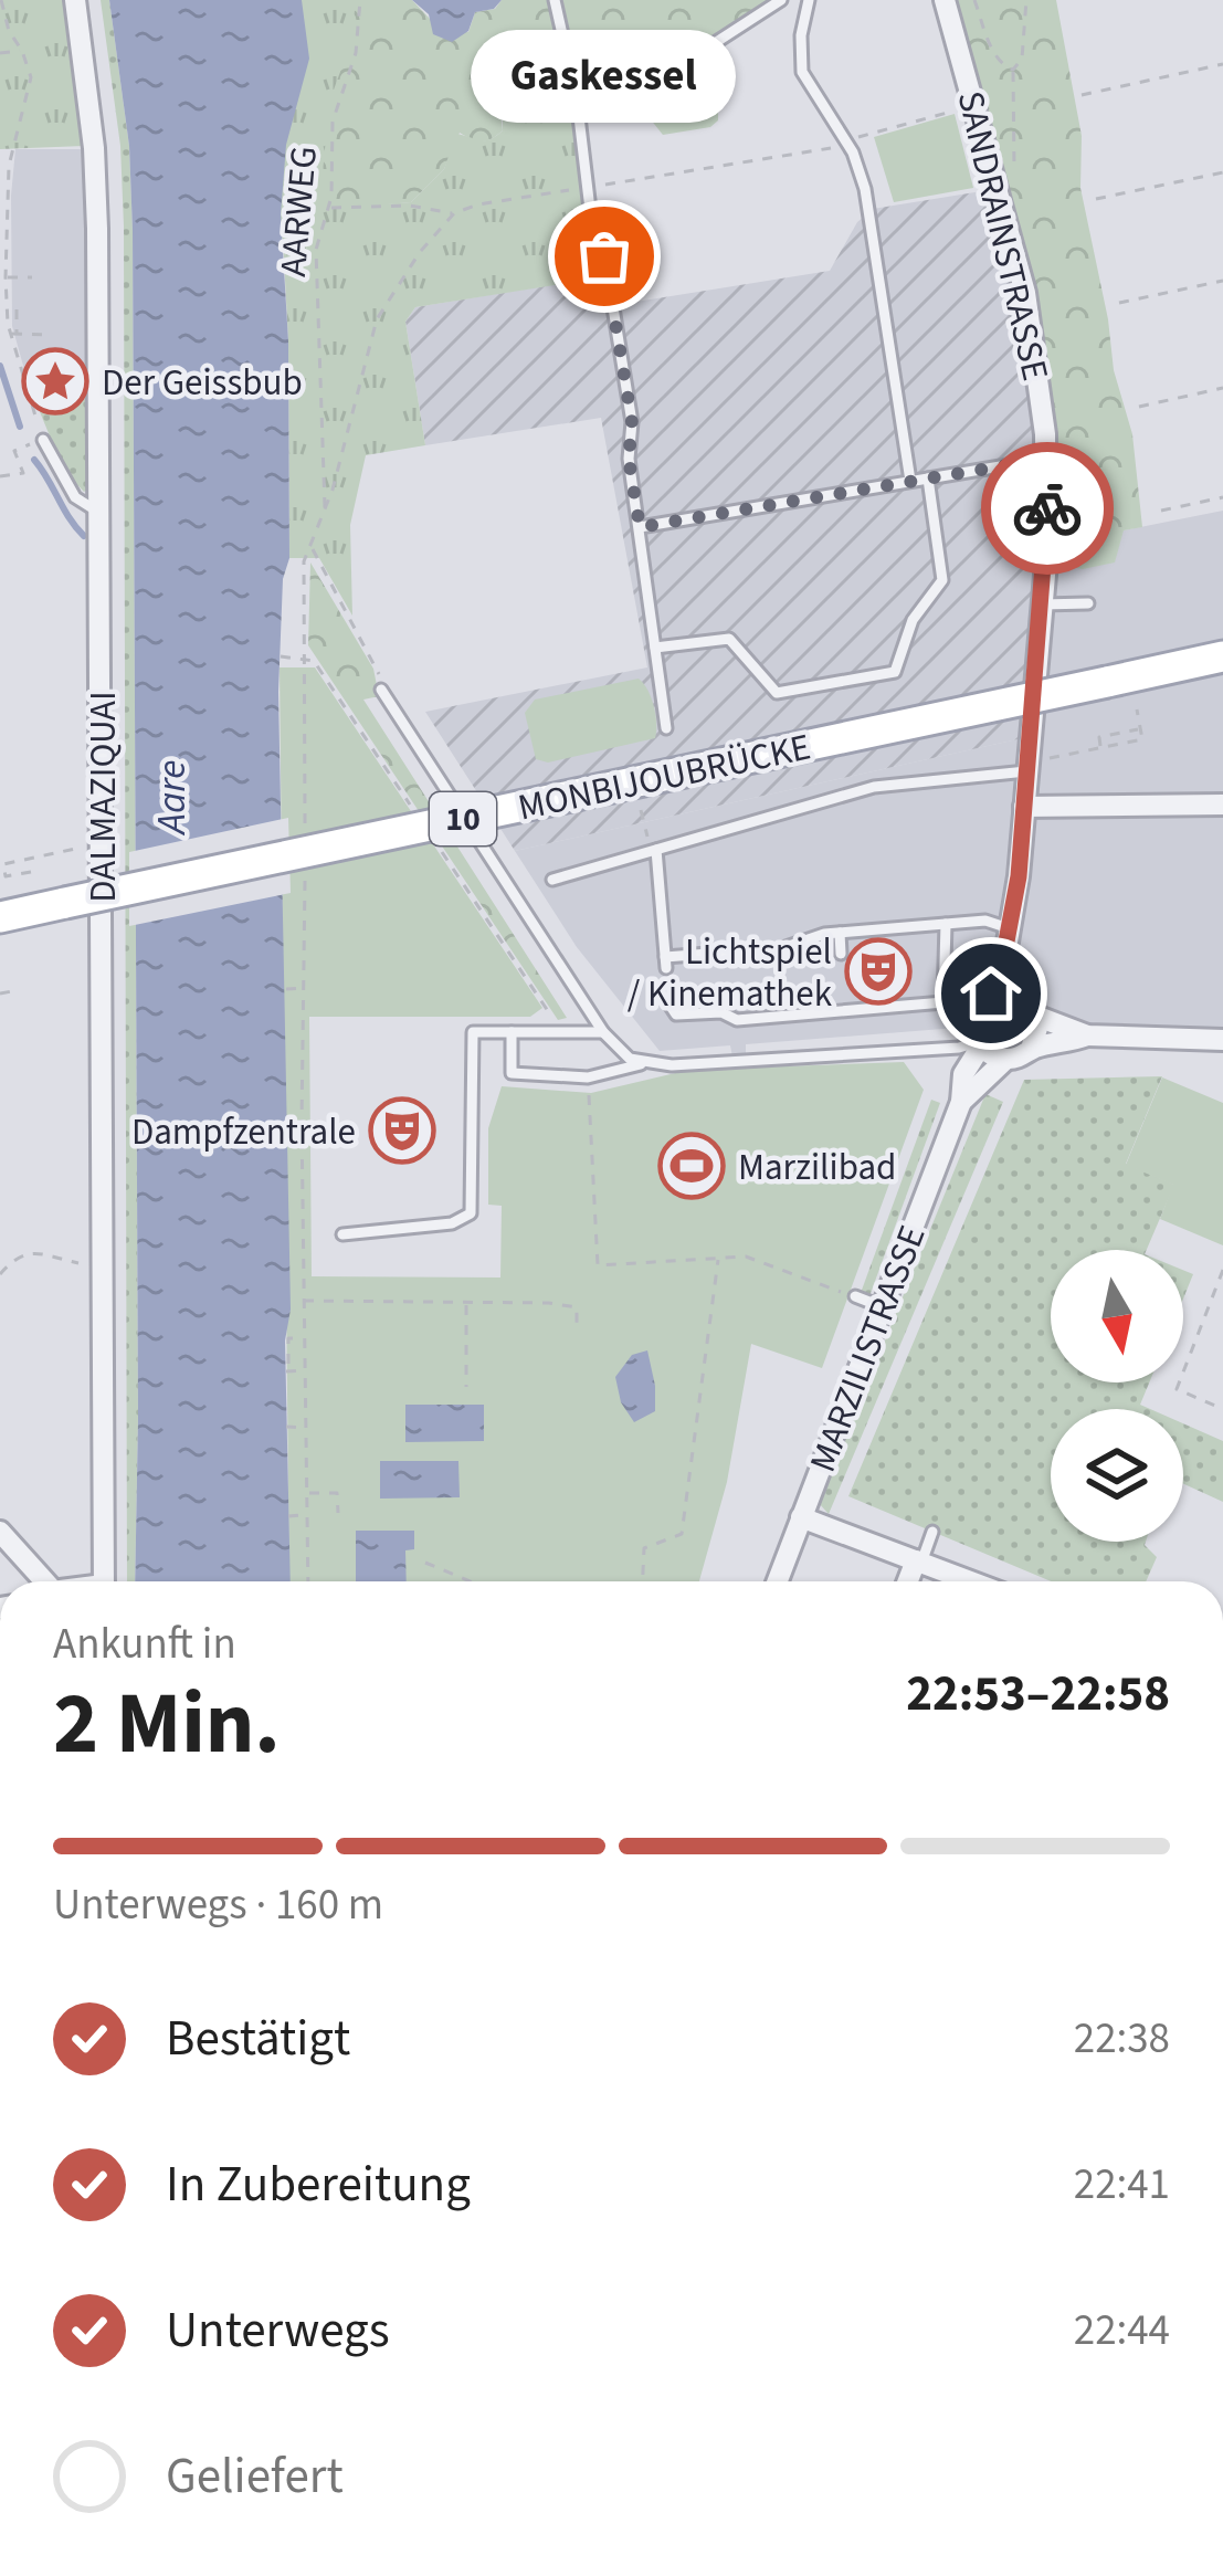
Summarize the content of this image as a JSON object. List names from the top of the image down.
{
  "streets": {
    "main road": ["MONBIJOUBRÜCKE", "10"],
    "street": ["SANDRAINSTRASSE", "DALMAZIQUAI", "MARZILISTRASSE"],
    "path": ["AARWEG"]
  },
  "crossings": [
    ["SANDRAINSTRASSE", "MARZILISTRASSE"]
  ],
  "water": ["Aare"],
  "places": {
    "other": ["Gaskessel"],
    "place": ["Der Geissbub"],
    "theatre": ["Lichtspiel / Kinemathek", "Dampfzentrale"],
    "sports": ["Marzilibad"]
  },
  "north": "bottom",
  "page": {
    "bubble": "Gaskessel",
    "heading": ["2 Min.", "Ankunft in", "22:53–22:58"],
    "bar": "Unterwegs · 160 m",
    "list": [
      ["Bestätigt", "22:38"],
      ["In Zubereitung", "22:41"],
      ["Unterwegs", "22:44"],
      "Geliefert"
    ]
  }
}
